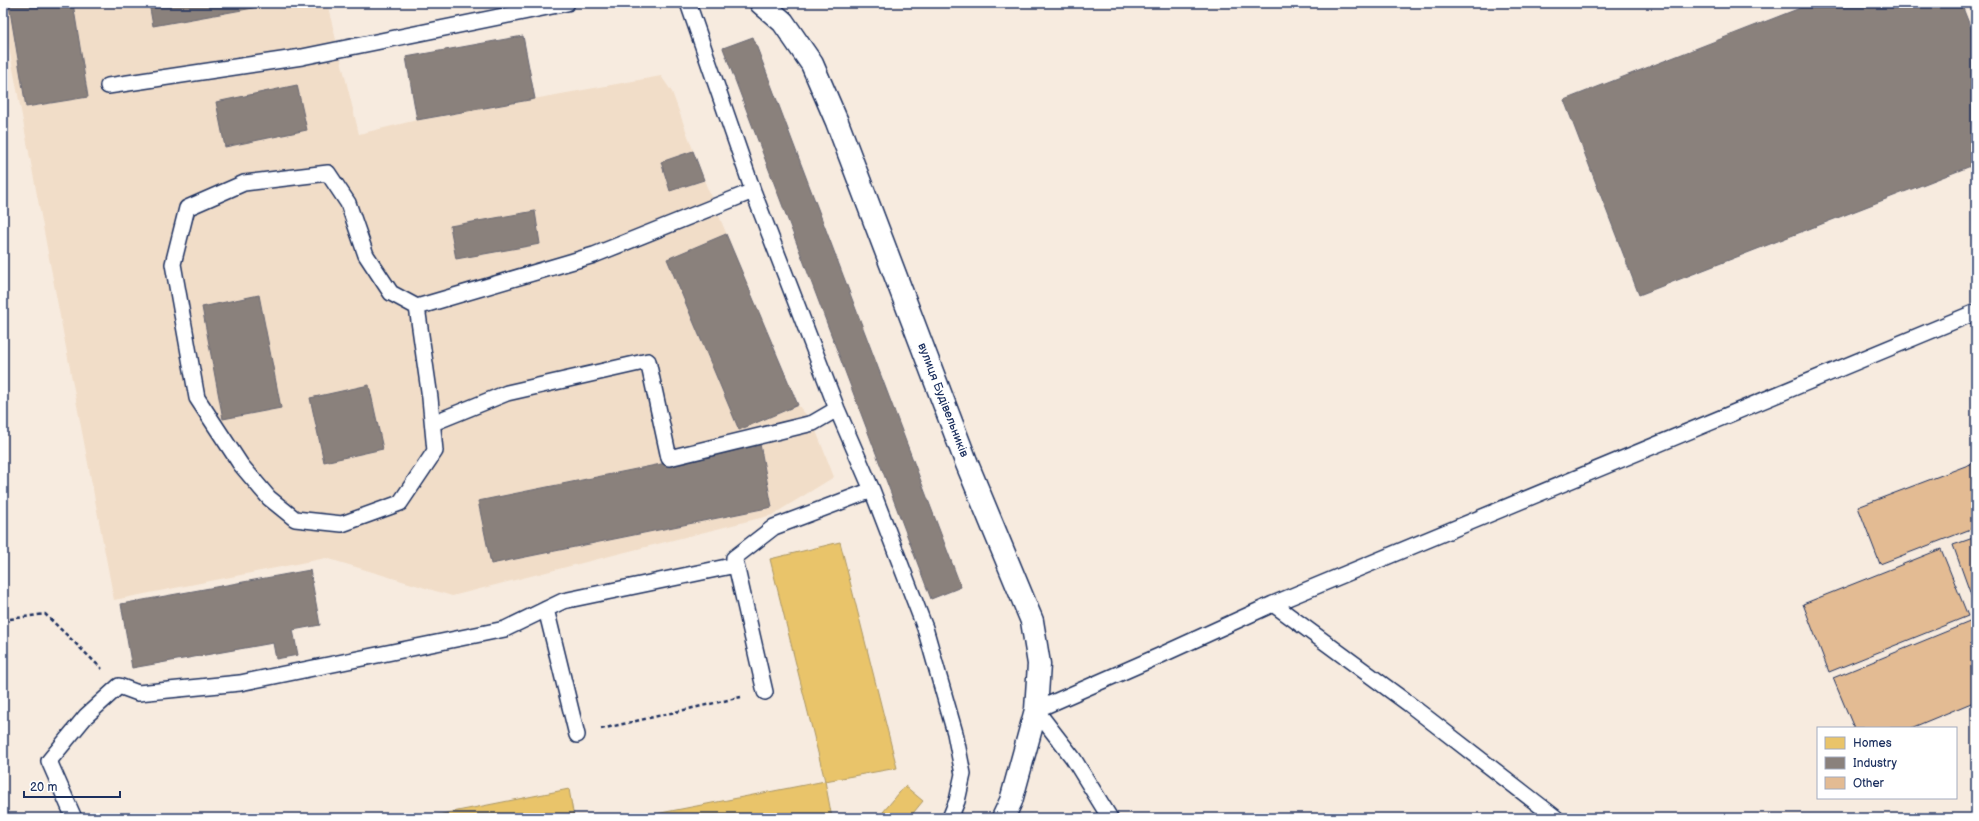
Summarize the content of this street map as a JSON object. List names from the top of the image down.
{
  "streets": {
    "street": ["вулиця Будівельників"]
  },
  "legend": ["Homes", "Industry", "Other"],
  "scale_bar": "20 m"
}
